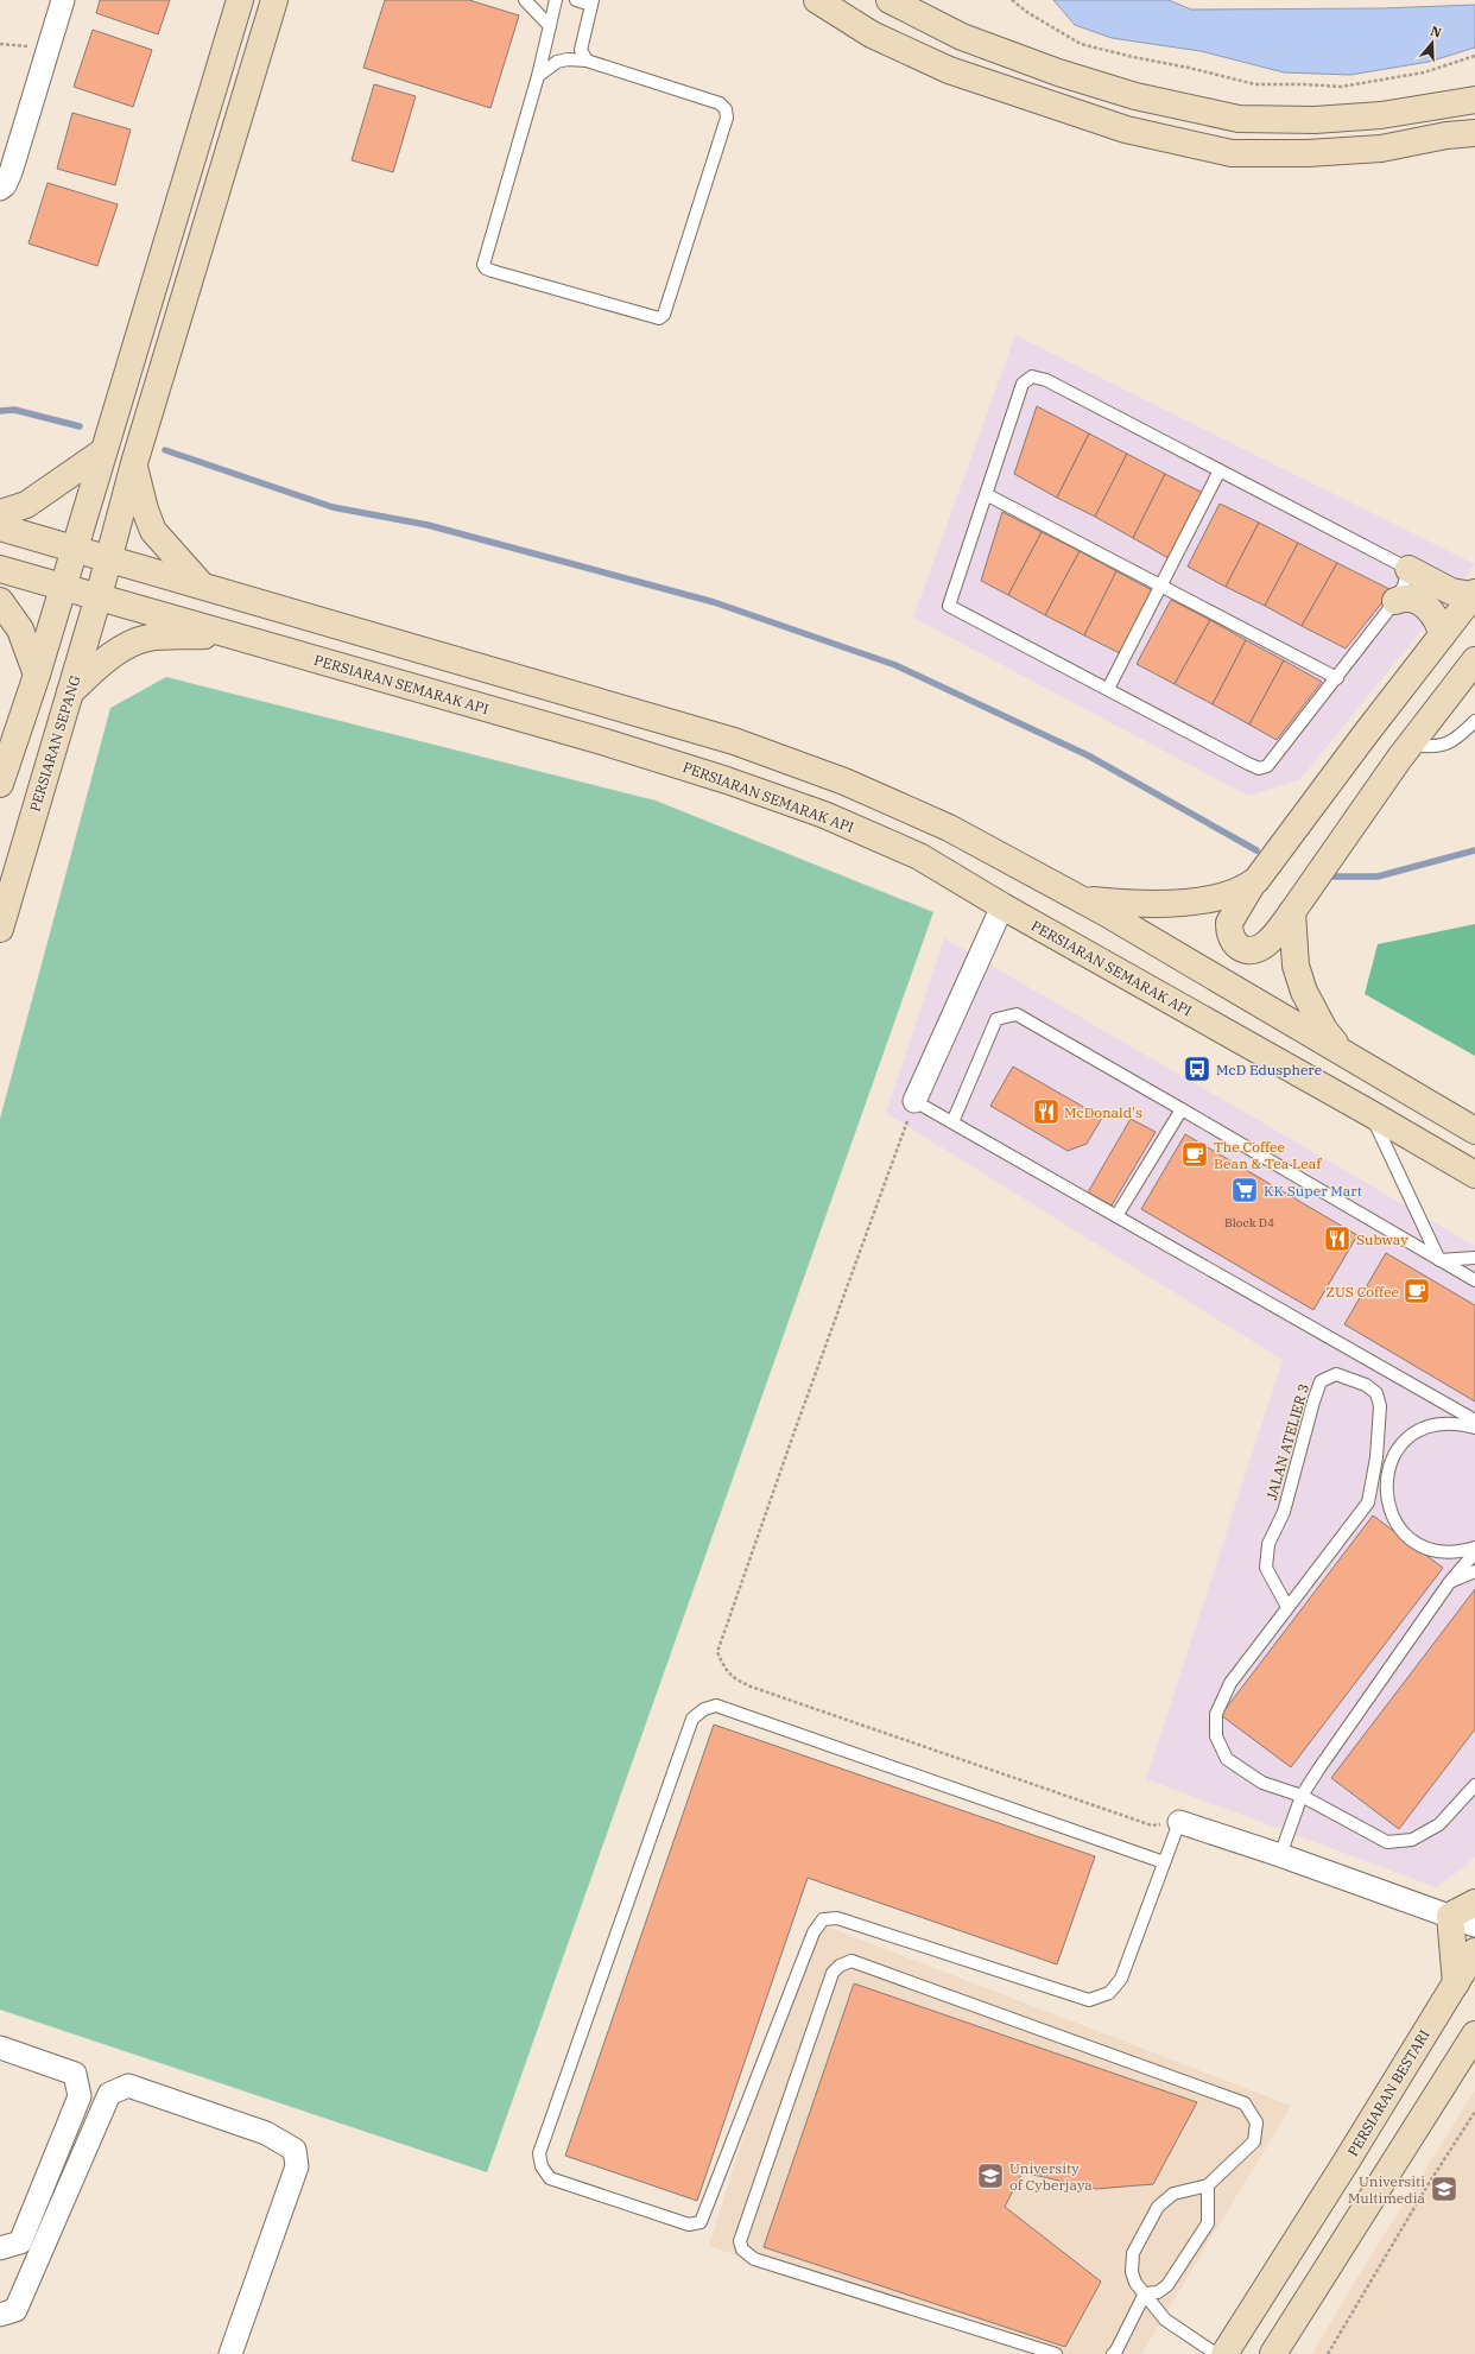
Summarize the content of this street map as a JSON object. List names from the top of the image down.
{
  "streets": {
    "main road": ["PERSIARAN SEMARAK API", "PERSIARAN SEPANG", "PERSIARAN BESTARI"],
    "lane": ["JALAN ATELIER 3"]
  },
  "crossings": [
    ["PERSIARAN SEMARAK API", "PERSIARAN SEPANG"]
  ],
  "places": {
    "bus stop": ["McD Edusphere"],
    "restaurant": ["McDonald's", "Subway"],
    "cafe": ["The Coffee Bean & Tea Leaf", "ZUS Coffee"],
    "supermarket": ["KK Super Mart"],
    "school or university": ["University of Cyberjaya", "Universiti Multimedia"]
  },
  "house_numbers": ["Block D4"],
  "north": "top"
}
